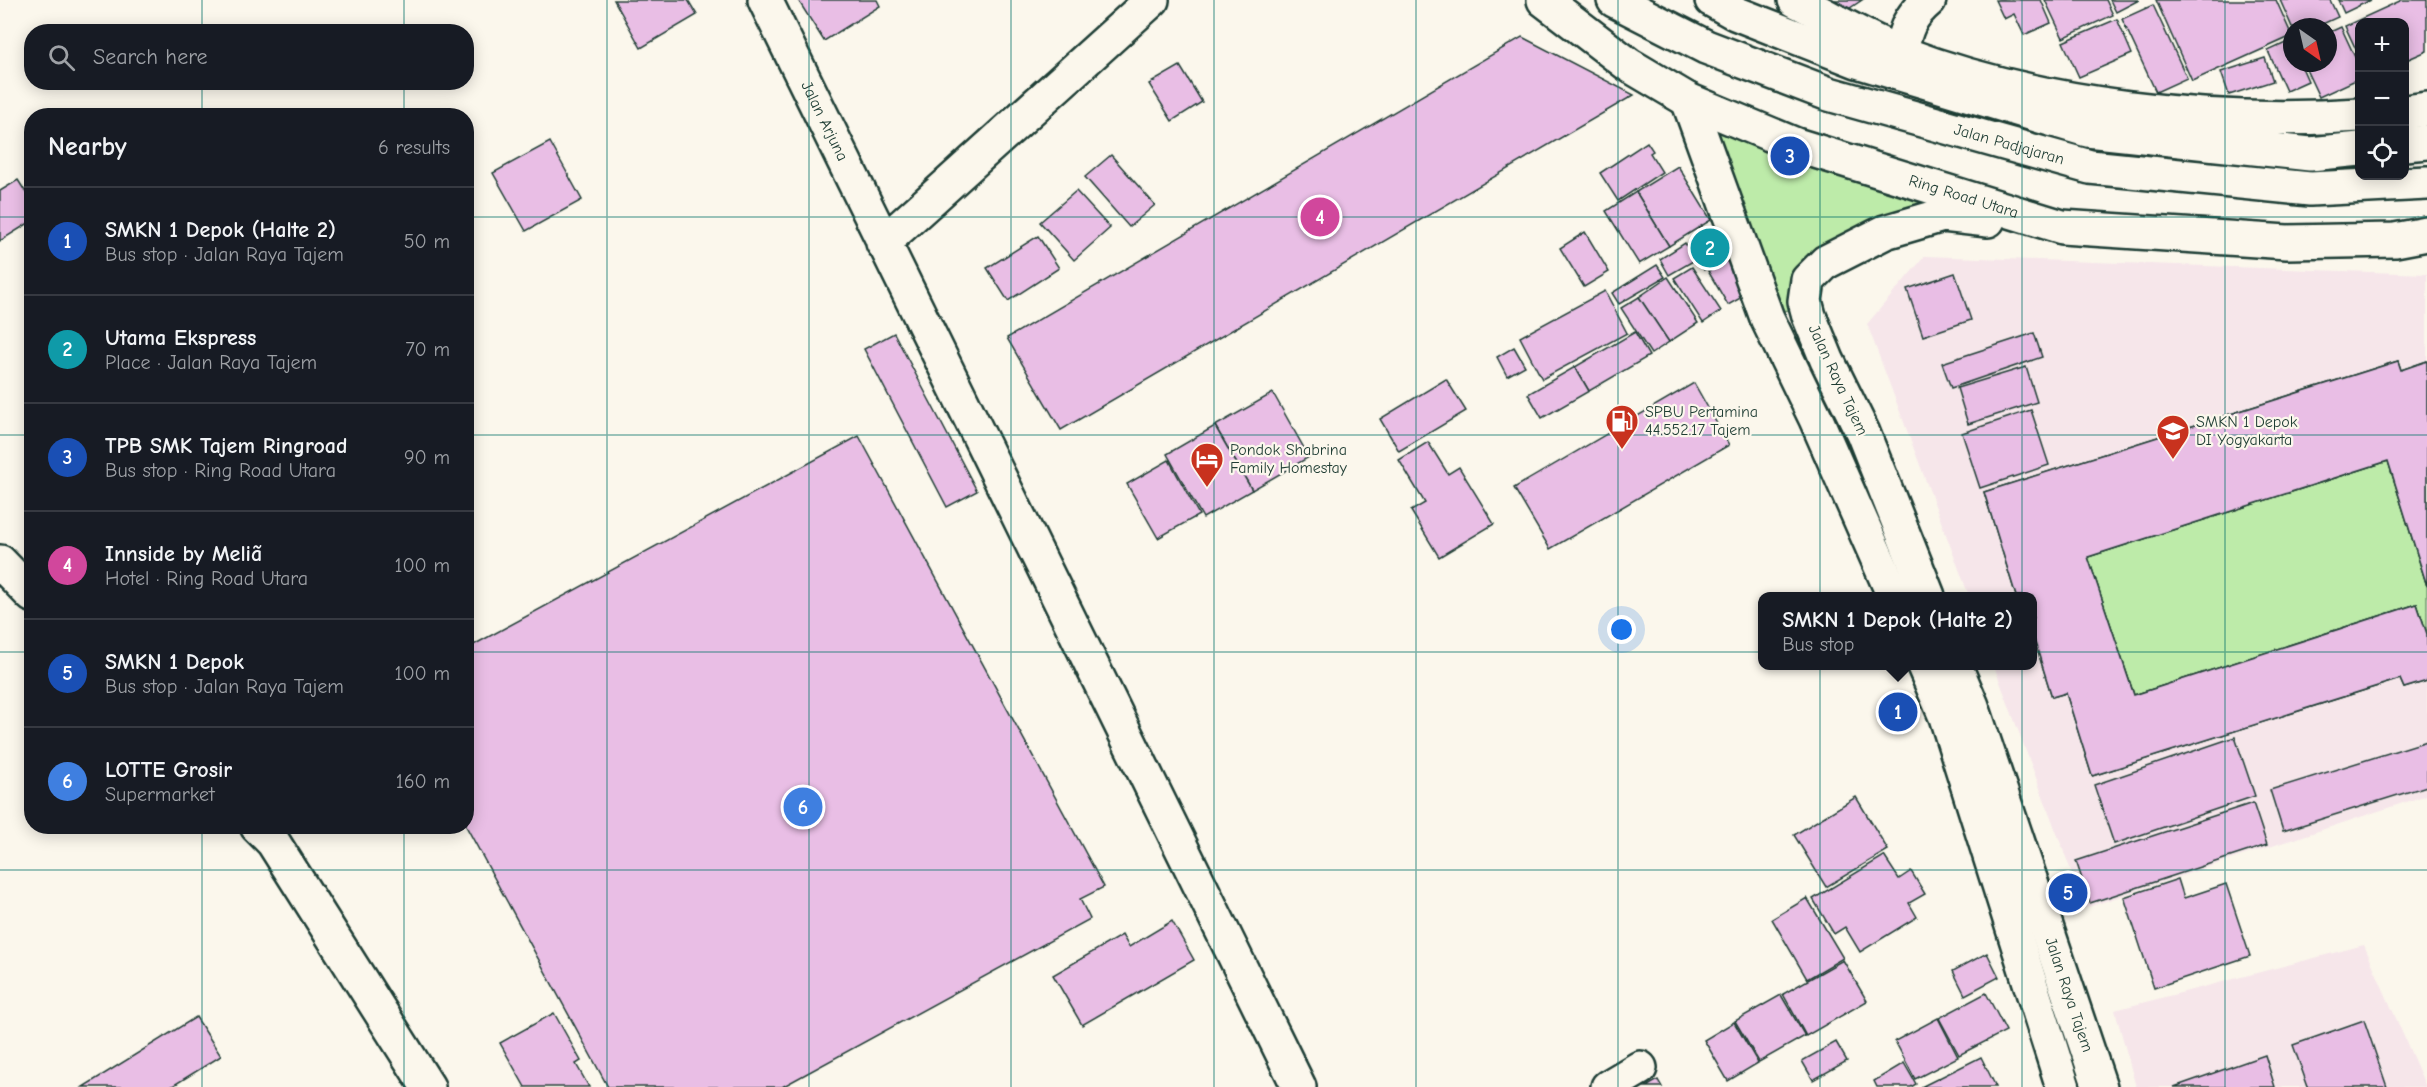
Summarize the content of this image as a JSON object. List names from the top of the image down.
{
  "streets": {
    "main road": [
      "Jalan Arjuna",
      "Jalan Padjajaran",
      "Ring Road Utara",
      "Jalan Raya Tajem"
    ]
  },
  "crossings": [
    ["Ring Road Utara", "Jalan Raya Tajem"]
  ],
  "places": {
    "fuel station": ["SPBU Pertamina 44.552.17 Tajem"],
    "school or university": ["SMKN 1 Depok DI Yogyakarta"],
    "hotel": ["Pondok Shabrina Family Homestay"]
  },
  "north": "bottom right",
  "page": {
    "map_buttons": ["+", "−"],
    "search": "Search here",
    "heading": ["Nearby", "6 results"],
    "pins": [
      "3",
      "4",
      "2",
      "1",
      "6",
      "5"
    ],
    "list": [
      {
        "mark": "1",
        "name": "SMKN 1 Depok (Halte 2)",
        "note": "Bus stop · Jalan Raya Tajem",
        "value": "50 m"
      },
      {
        "mark": "2",
        "name": "Utama Ekspress",
        "note": "Place · Jalan Raya Tajem",
        "value": "70 m"
      },
      {
        "mark": "3",
        "name": "TPB SMK Tajem Ringroad",
        "note": "Bus stop · Ring Road Utara",
        "value": "90 m"
      },
      {
        "mark": "4",
        "name": "Innside by Meliã",
        "note": "Hotel · Ring Road Utara",
        "value": "100 m"
      },
      {
        "mark": "5",
        "name": "SMKN 1 Depok",
        "note": "Bus stop · Jalan Raya Tajem",
        "value": "100 m"
      },
      {
        "mark": "6",
        "name": "LOTTE Grosir",
        "note": "Supermarket",
        "value": "160 m"
      }
    ],
    "popup": ["SMKN 1 Depok (Halte 2)", "Bus stop"]
  }
}
